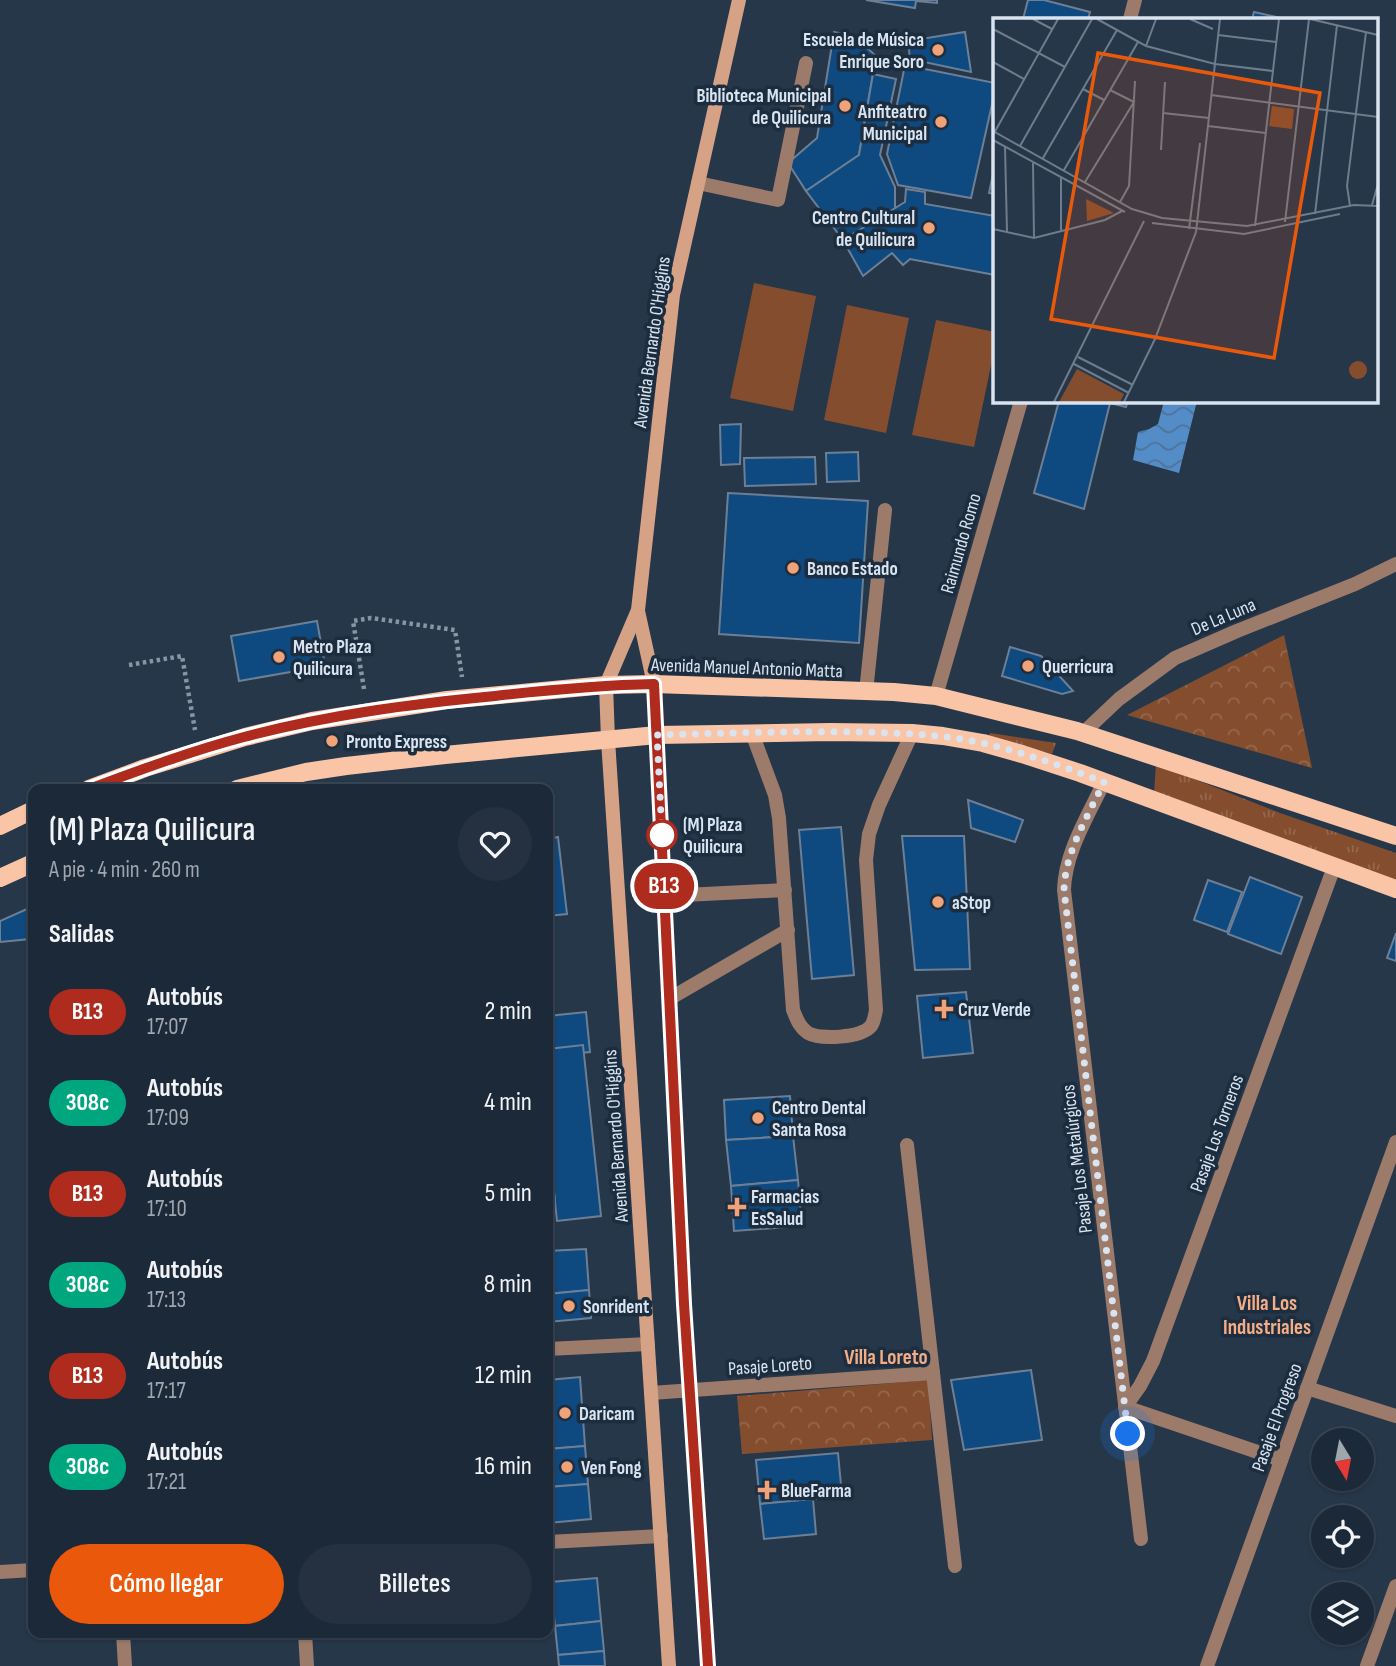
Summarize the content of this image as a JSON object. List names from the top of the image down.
{
  "streets": {
    "main road": ["Avenida Bernardo O'Higgins", "Avenida Manuel Antonio Matta"],
    "street": [
      "Raimundo Romo",
      "De La Luna",
      "Pasaje Los Torneros",
      "Pasaje Los Metalúrgicos",
      "Pasaje Loreto",
      "Pasaje El Progreso"
    ]
  },
  "crossings": [
    ["Avenida Bernardo O'Higgins", "Avenida Manuel Antonio Matta"],
    ["Avenida Bernardo O'Higgins", "Pasaje Loreto"],
    ["Raimundo Romo", "Avenida Manuel Antonio Matta"],
    ["De La Luna", "Avenida Manuel Antonio Matta"],
    ["Pasaje Los Torneros", "Pasaje Los Metalúrgicos"]
  ],
  "districts": ["Villa Los Industriales", "Villa Loreto"],
  "places": {
    "other": [
      "Escuela de Música Enrique Soro",
      "Biblioteca Municipal de Quilicura",
      "Anfiteatro Municipal",
      "Centro Cultural de Quilicura",
      "Banco Estado",
      "Metro Plaza Quilicura",
      "Querricura",
      "Pronto Express",
      "(M) Plaza Quilicura",
      "aStop",
      "Centro Dental Santa Rosa",
      "Sonrident",
      "Daricam",
      "Ven Fong"
    ],
    "health": ["Cruz Verde", "Farmacias EsSalud", "BlueFarma"]
  },
  "lines": ["bus line B13"],
  "north": "bottom",
  "page": {
    "on_map": "B13",
    "heading": [
      ["(M) Plaza Quilicura", "A pie · 4 min · 260 m"],
      "Salidas"
    ],
    "list": [
      {
        "mark": "B13",
        "name": "Autobús",
        "note": "17:07",
        "value": "2 min"
      },
      {
        "mark": "308c",
        "name": "Autobús",
        "note": "17:09",
        "value": "4 min"
      },
      {
        "mark": "B13",
        "name": "Autobús",
        "note": "17:10",
        "value": "5 min"
      },
      {
        "mark": "308c",
        "name": "Autobús",
        "note": "17:13",
        "value": "8 min"
      },
      {
        "mark": "B13",
        "name": "Autobús",
        "note": "17:17",
        "value": "12 min"
      },
      {
        "mark": "308c",
        "name": "Autobús",
        "note": "17:21",
        "value": "16 min"
      }
    ],
    "buttons": ["Cómo llegar", "Billetes"]
  }
}
